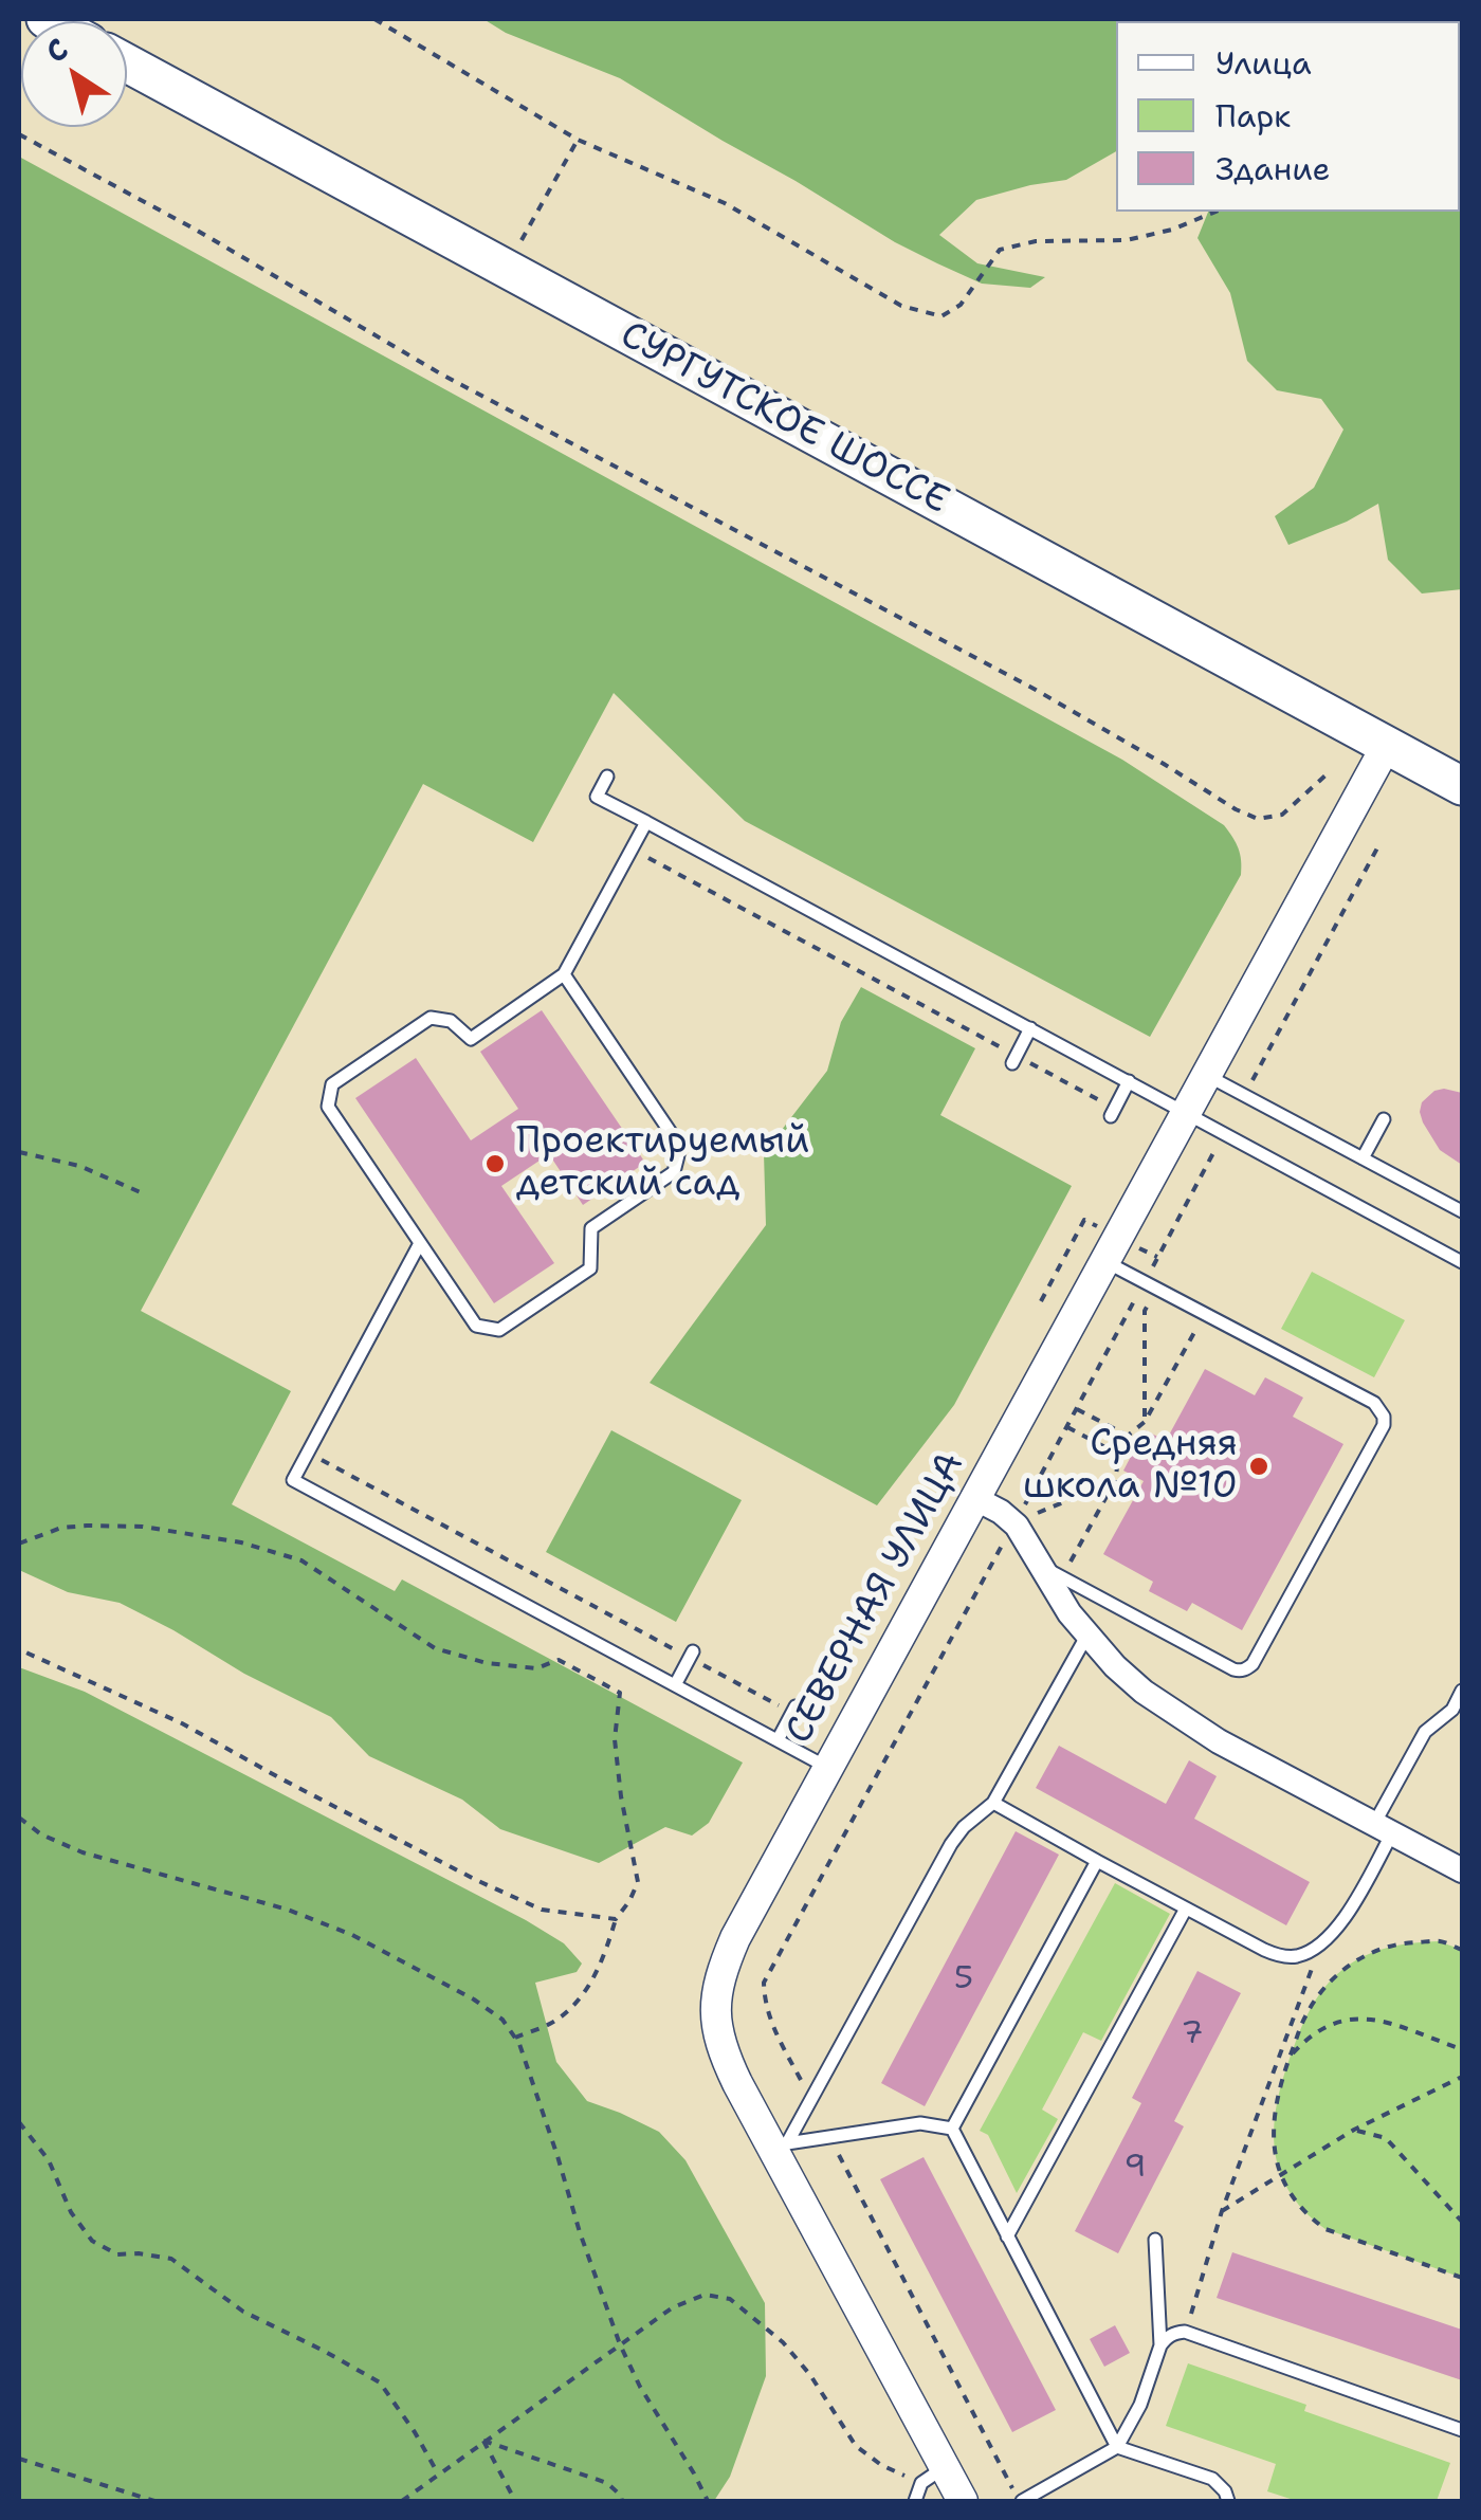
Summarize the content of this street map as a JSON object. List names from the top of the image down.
{
  "streets": {
    "main road": ["СУРГУТСКОЕ ШОССЕ"],
    "street": ["СЕВЕРНАЯ УЛИЦА"]
  },
  "crossings": [
    ["СУРГУТСКОЕ ШОССЕ", "СЕВЕРНАЯ УЛИЦА"]
  ],
  "places": ["Проектируемый детский сад", "Средняя школа №10"],
  "house_numbers": ["5", "7", "9"],
  "legend": ["Улица", "Парк", "Здание"],
  "north": "top left"
}
